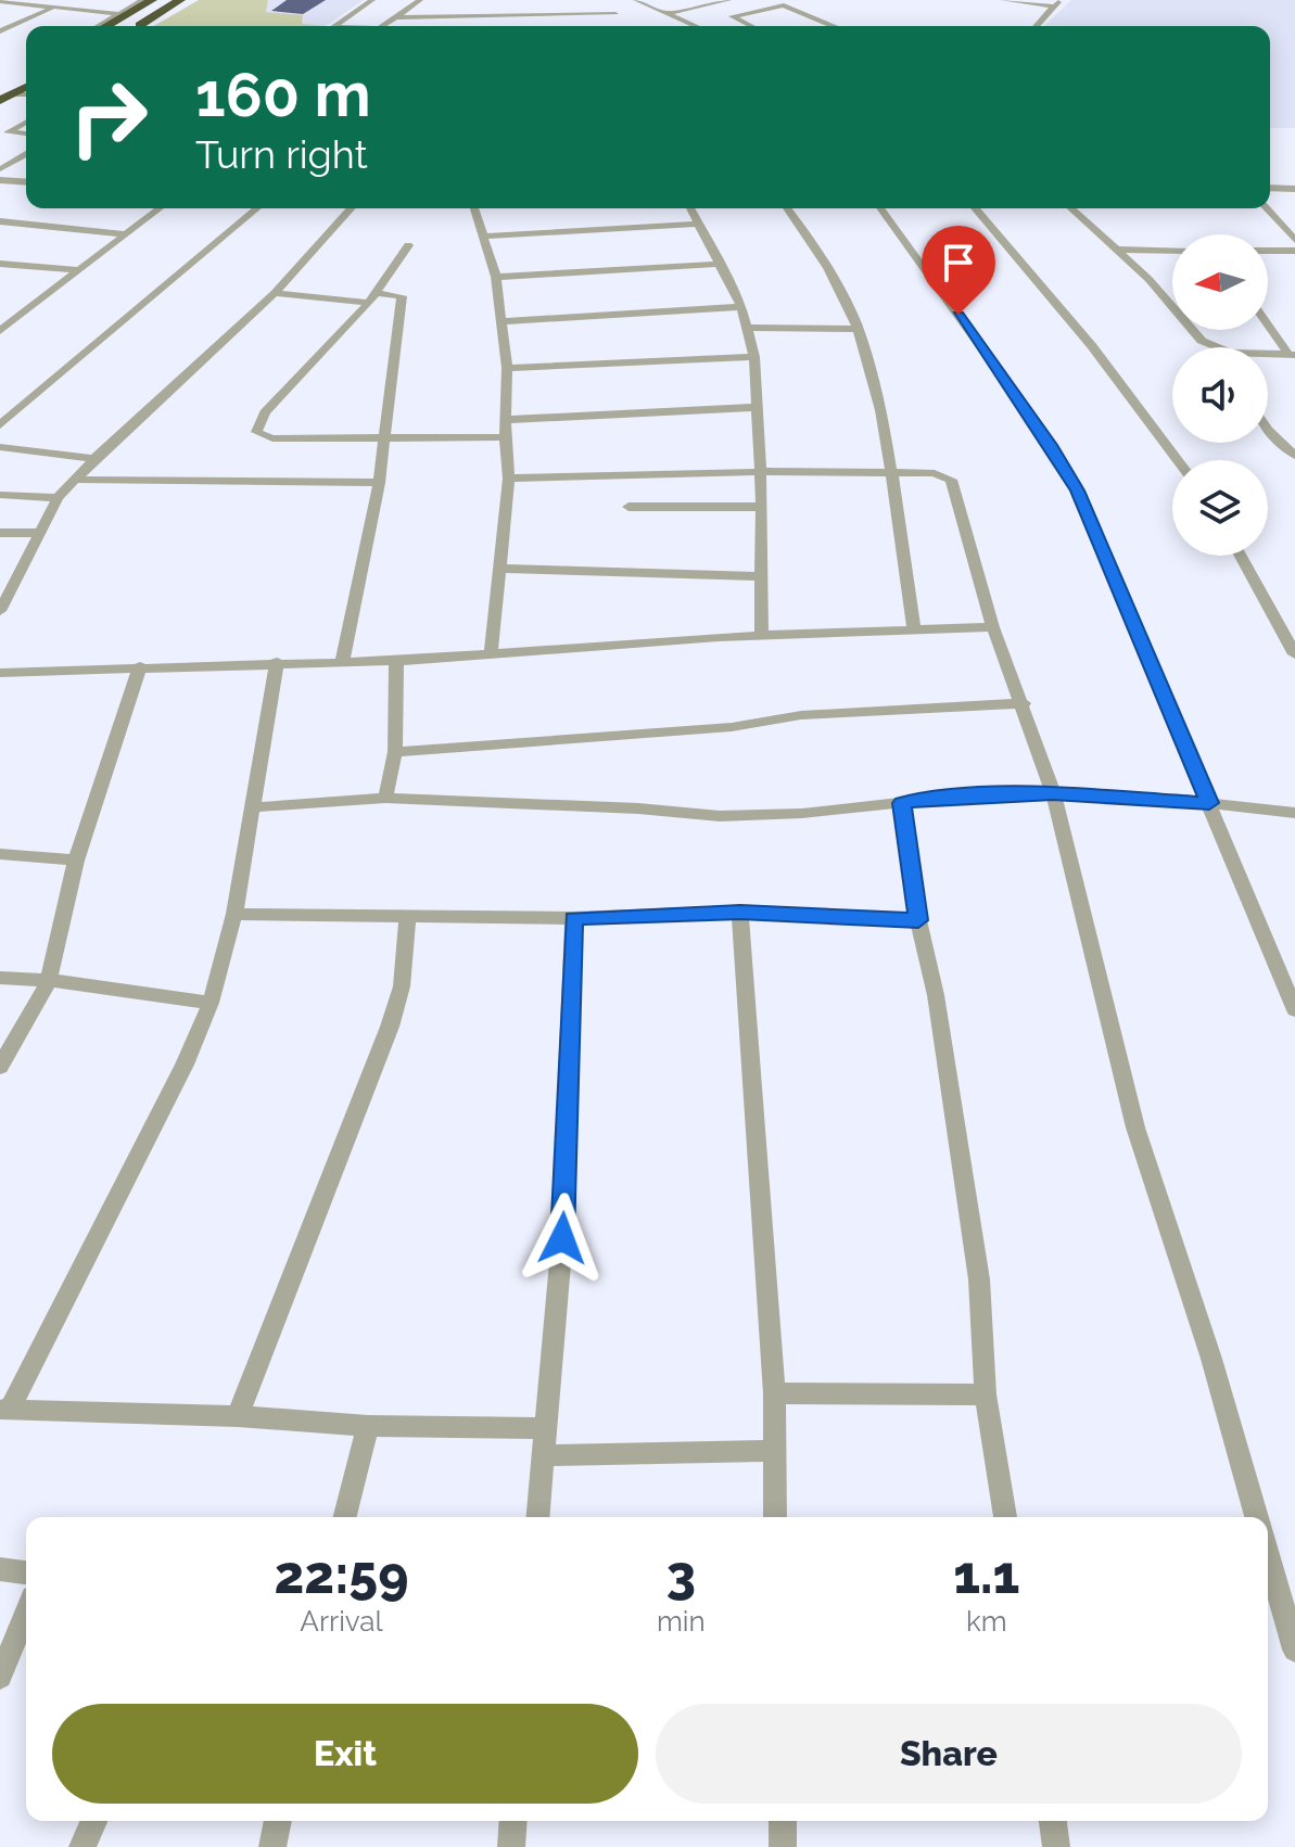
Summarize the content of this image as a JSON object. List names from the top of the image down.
{
  "north": "left",
  "page": {
    "turn": ["160 m", "Turn right"],
    "eta": [
      "22:59",
      "Arrival",
      "3",
      "min",
      "1.1",
      "km"
    ],
    "buttons": ["Exit", "Share"]
  }
}
